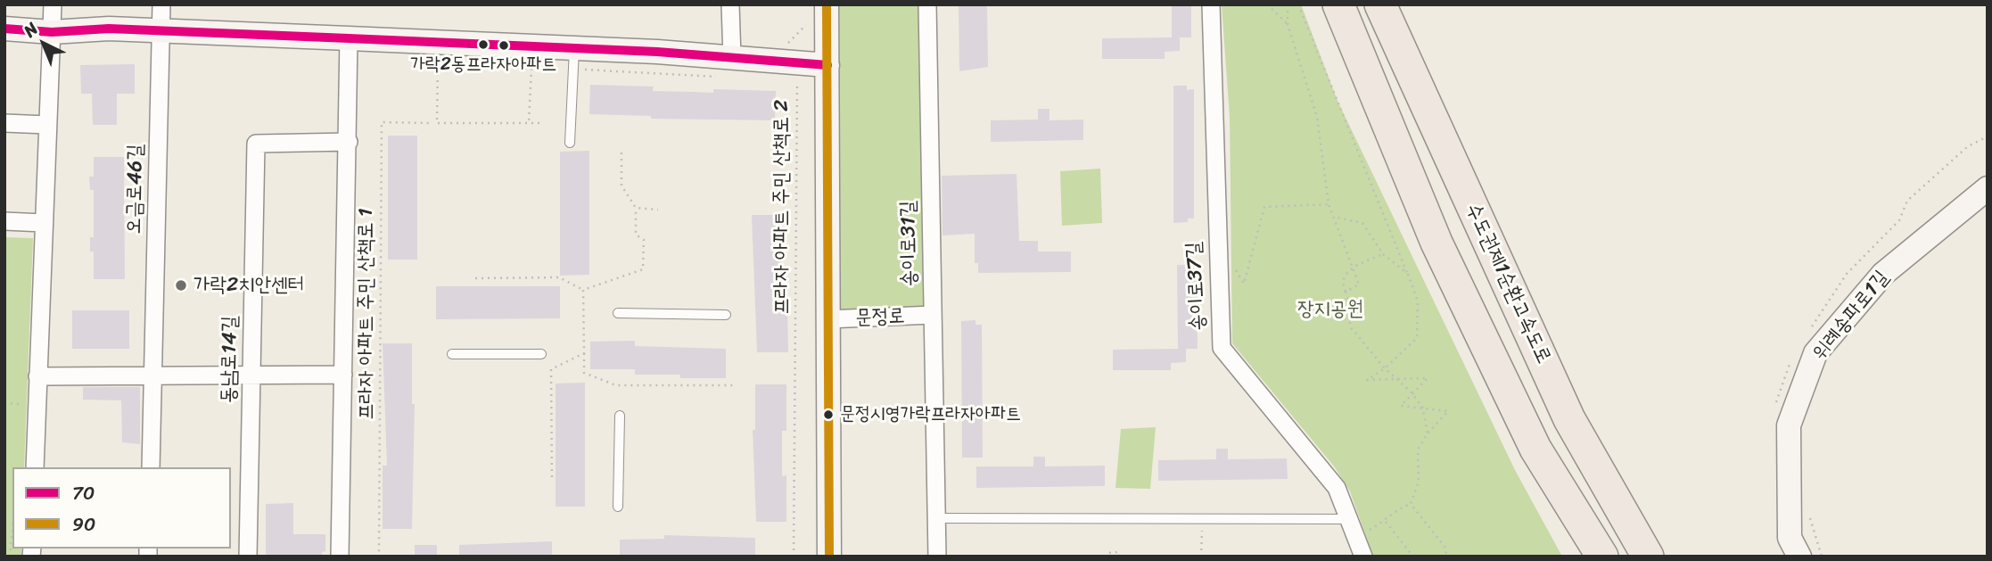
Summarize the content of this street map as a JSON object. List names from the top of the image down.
{
  "streets": {
    "highway": ["수도권제1순환고속도로"],
    "street": [
      "오금로46길",
      "송이로31길",
      "송이로37길",
      "위례송파로1길",
      "문정로",
      "동남로14길"
    ],
    "path": ["프라자 아파트 주민 산책로 2", "프라자 아파트 주민 산책로 1"]
  },
  "crossings": [
    ["송이로31길", "문정로"]
  ],
  "parks": ["장지공원"],
  "places": ["가락2동프라자아파트", "가락2치안센터", "문정시영가락프라자아파트"],
  "lines": ["transit line 90", "transit line 70"],
  "legend": ["70", "90"],
  "north": "top left"
}
